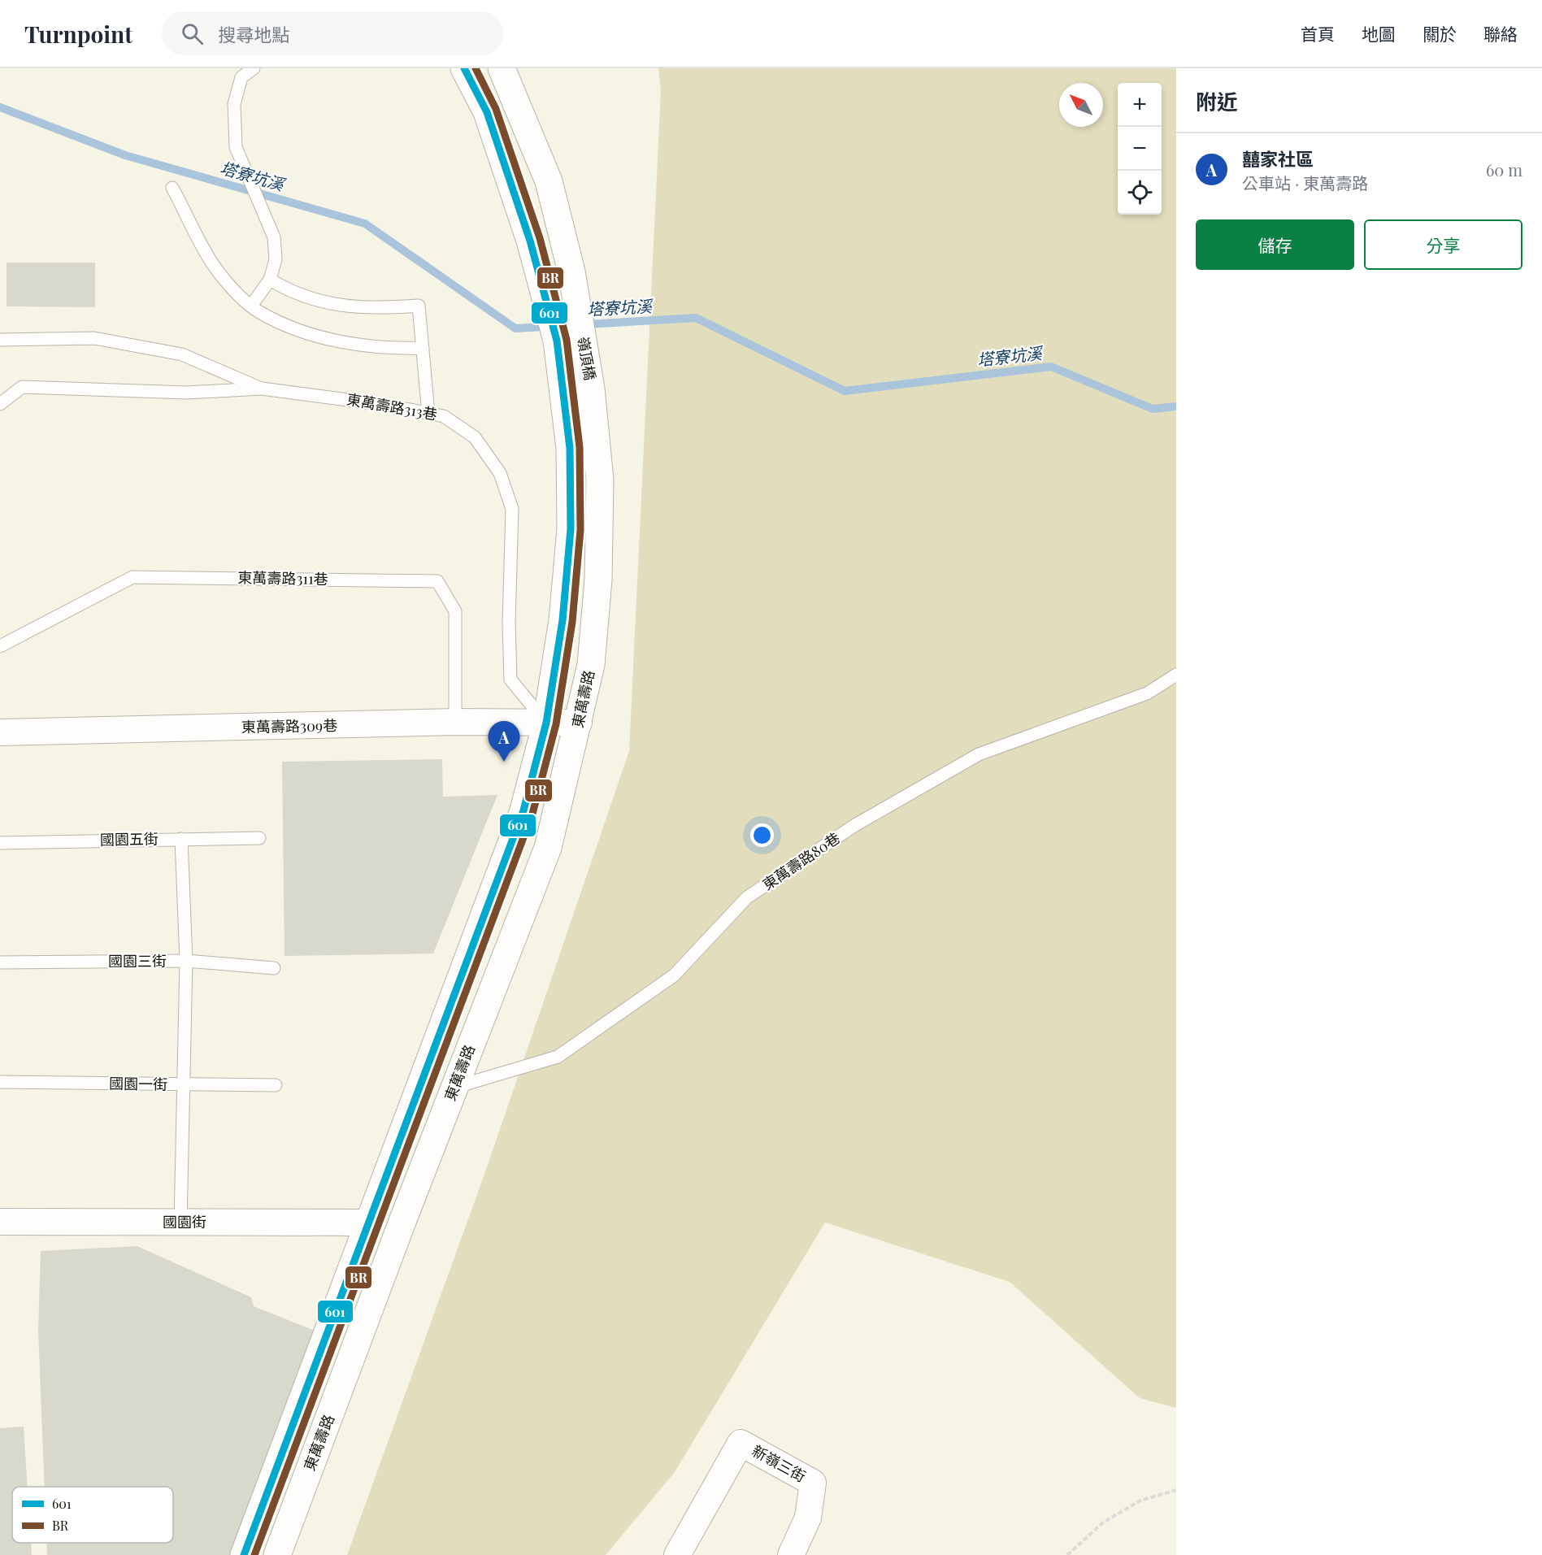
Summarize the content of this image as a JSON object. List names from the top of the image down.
{
  "streets": {
    "main road": ["嶺頂橋", "東萬壽路"],
    "street": ["東萬壽路309巷", "國園街", "新嶺三街"],
    "lane": [
      "東萬壽路313巷",
      "東萬壽路311巷",
      "國園五街",
      "東萬壽路80巷",
      "國園三街",
      "國園一街"
    ]
  },
  "crossings": [
    ["嶺頂橋", "東萬壽路"],
    ["東萬壽路313巷", "東萬壽路"],
    ["東萬壽路313巷", "東萬壽路309巷"],
    ["東萬壽路311巷", "東萬壽路309巷"],
    ["東萬壽路", "東萬壽路309巷"],
    ["東萬壽路", "東萬壽路80巷"],
    ["東萬壽路", "國園街"]
  ],
  "water": ["塔寮坑溪"],
  "lines": ["transit line 601", "transit line BR"],
  "legend": ["601", "BR"],
  "north": "top left",
  "page": {
    "header": "Turnpoint",
    "search": "搜尋地點",
    "nav": [
      "首頁",
      "地圖",
      "關於",
      "聯絡"
    ],
    "heading": "附近",
    "map_buttons": ["+", "−"],
    "list": [
      {
        "mark": "A",
        "name": "囍家社區",
        "note": "公車站 · 東萬壽路",
        "value": "60 m"
      }
    ],
    "buttons": ["儲存", "分享"],
    "pins": "A"
  }
}
